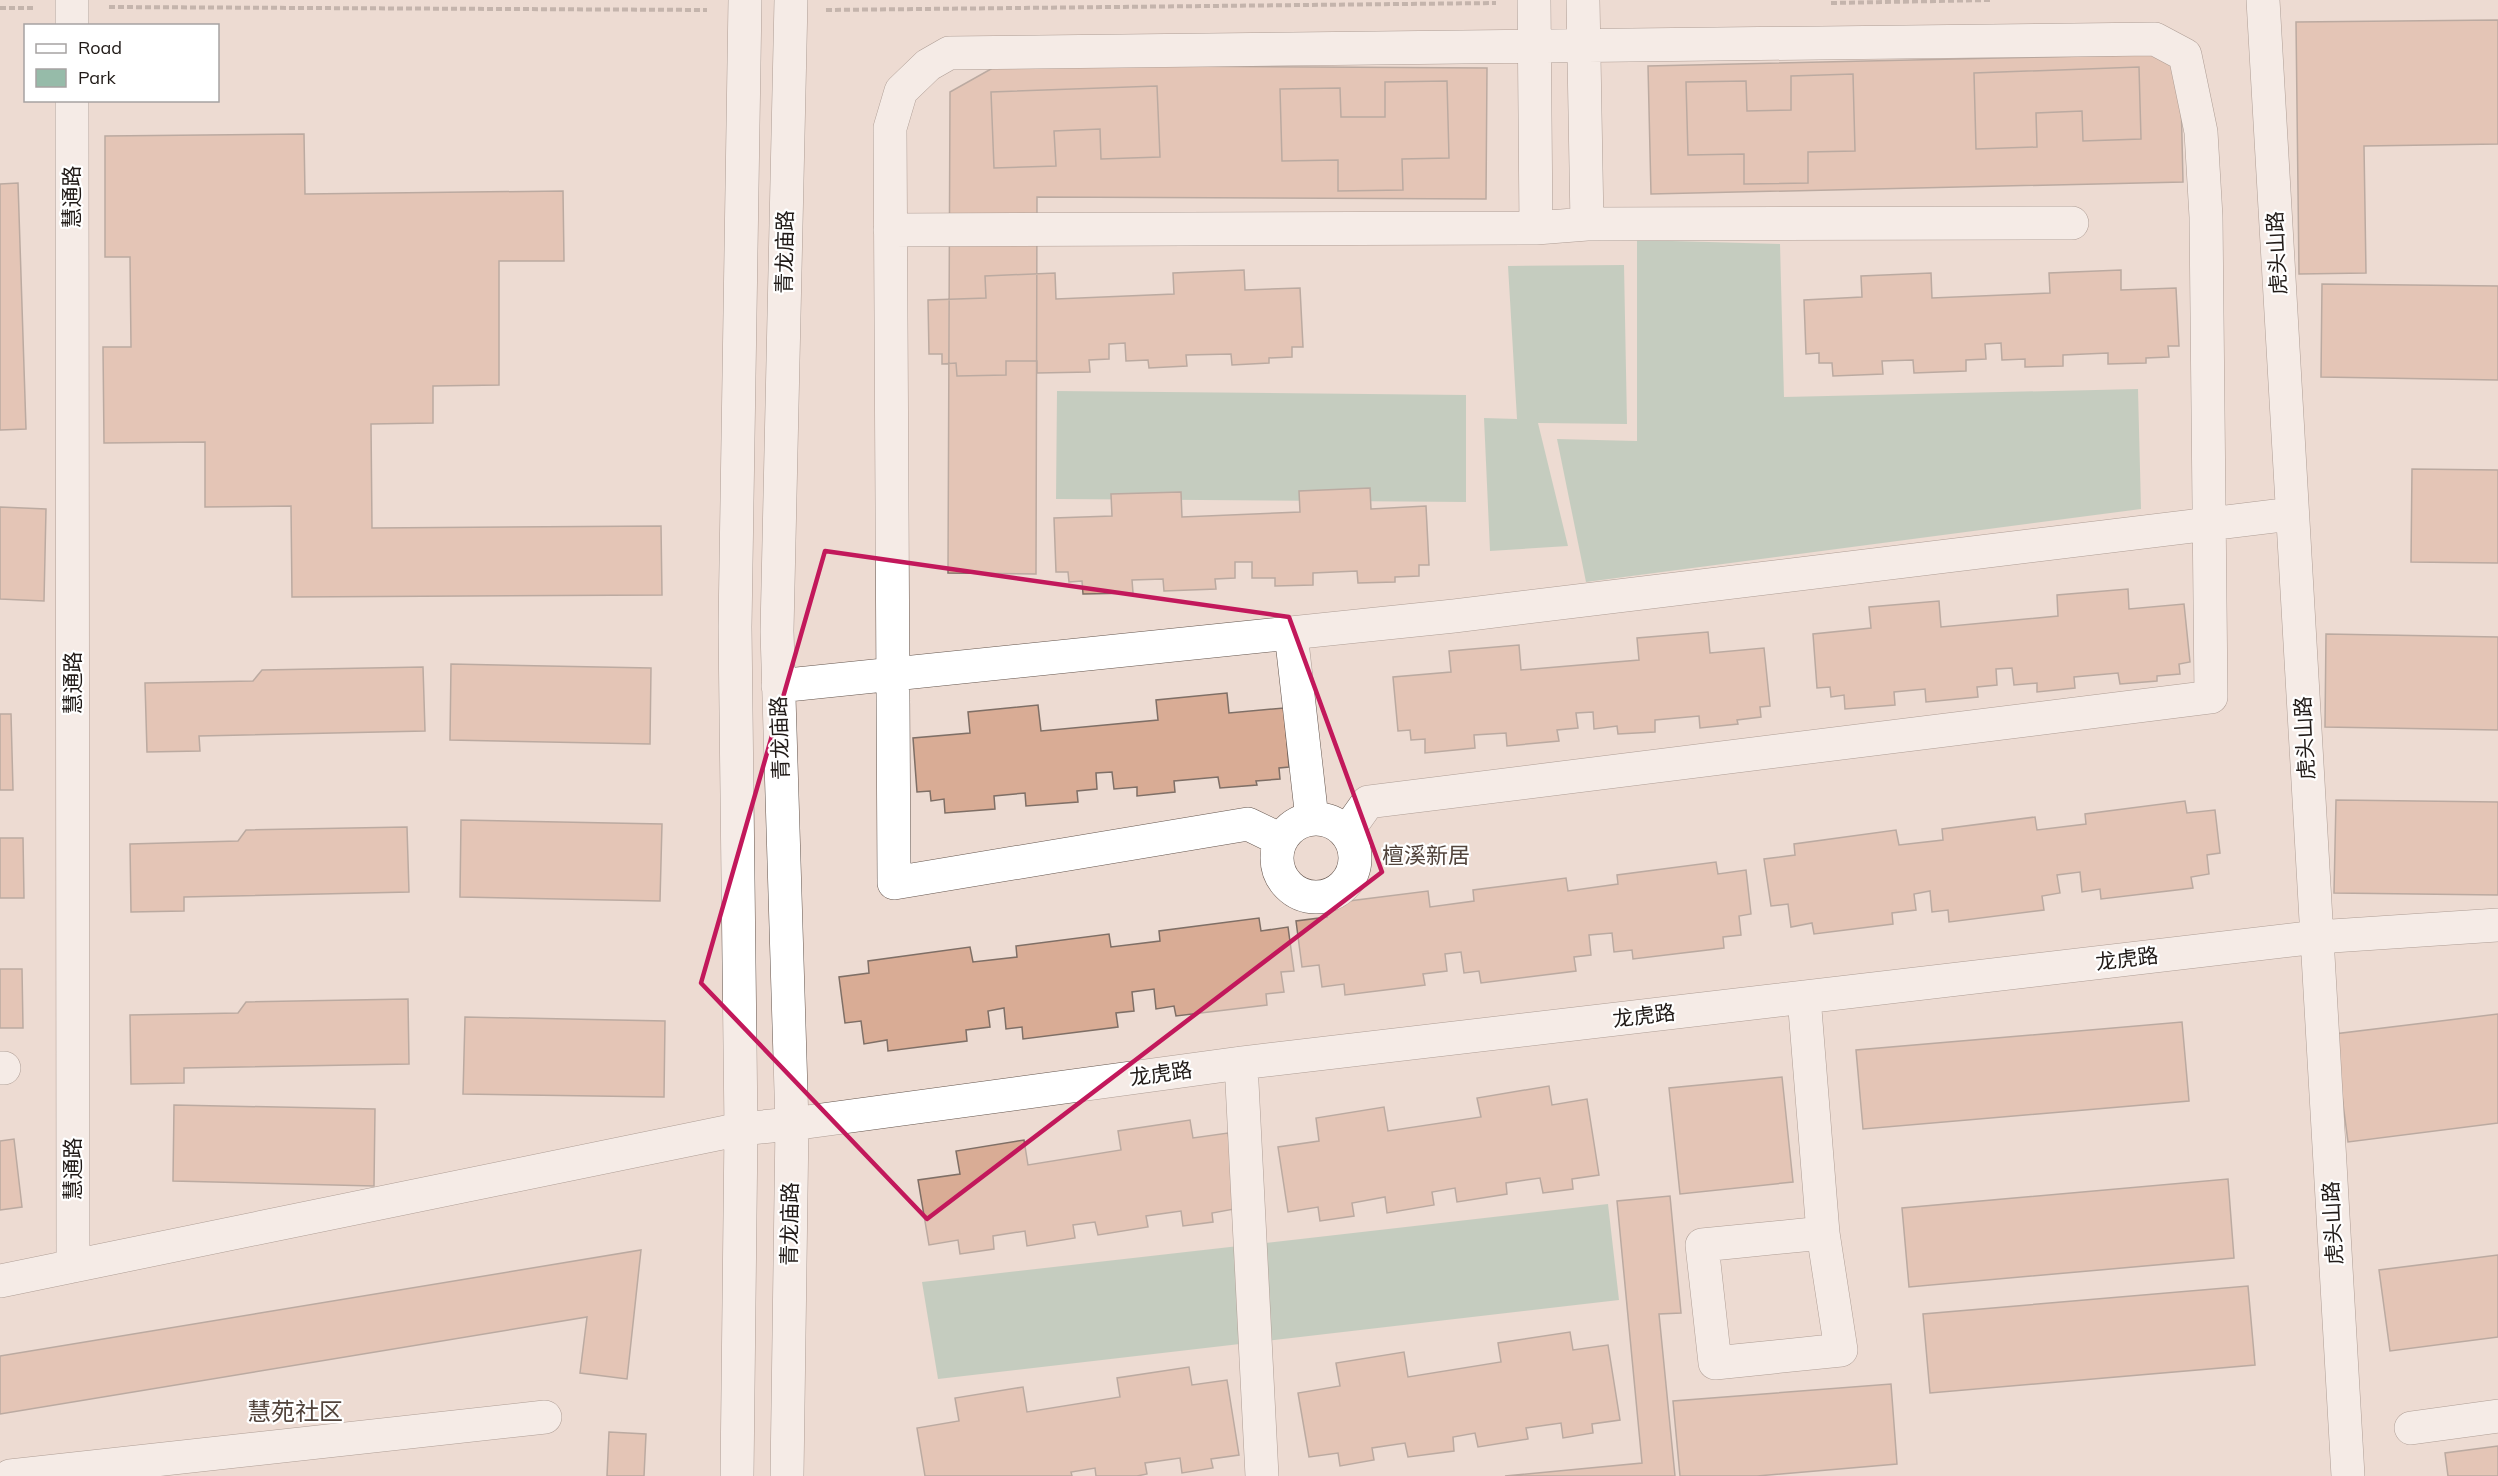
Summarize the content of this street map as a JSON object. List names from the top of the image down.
{
  "streets": {
    "street": [
      "慧通路",
      "青龙庙路",
      "虎头山路",
      "龙虎路"
    ]
  },
  "crossings": [
    ["慧通路", "龙虎路"],
    ["青龙庙路", "龙虎路"],
    ["虎头山路", "龙虎路"]
  ],
  "districts": ["檀溪新居", "慧苑社区"],
  "legend": ["Road", "Park"]
}
